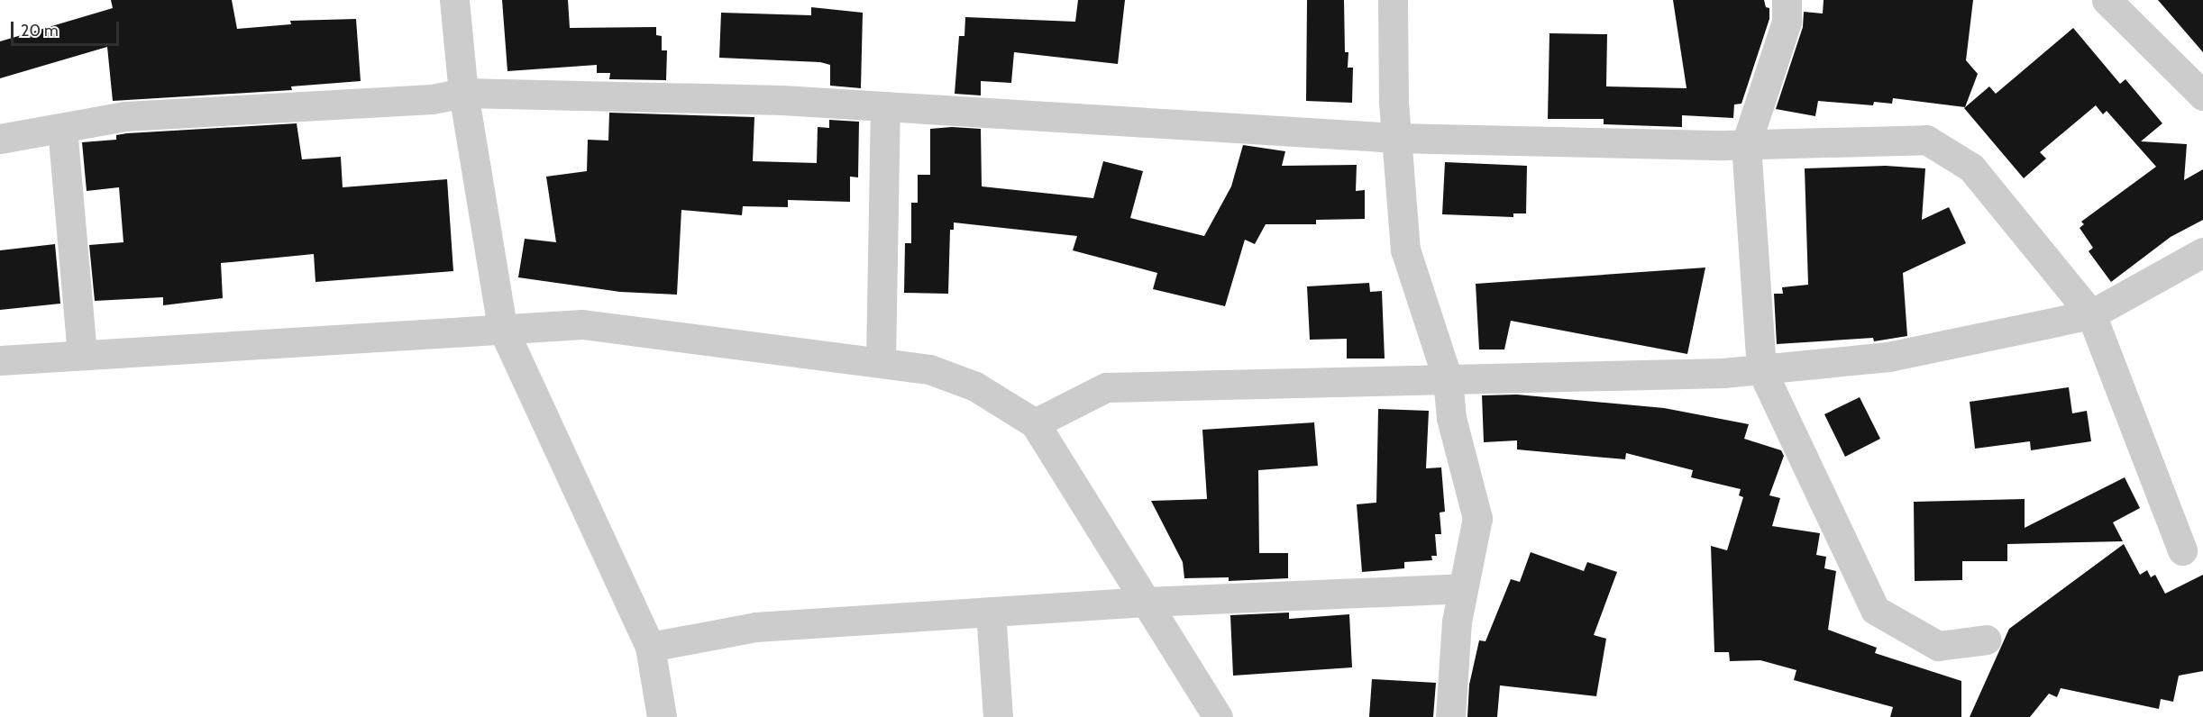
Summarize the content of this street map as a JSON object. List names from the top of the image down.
{
  "scale_bar": "20 m"
}
